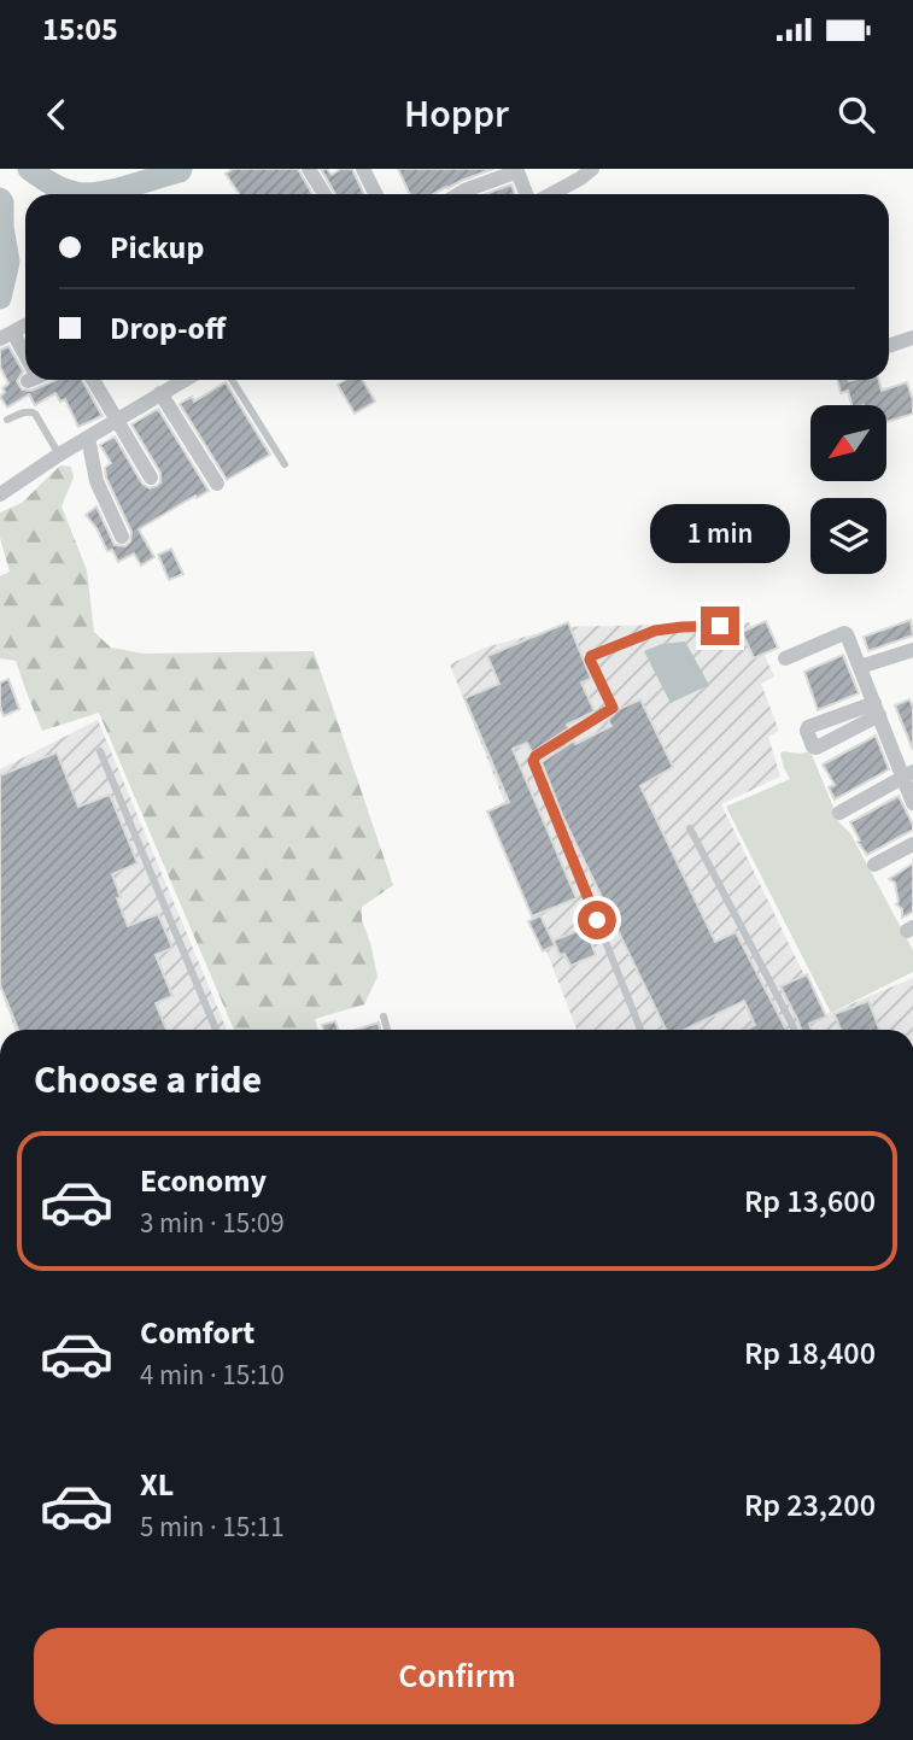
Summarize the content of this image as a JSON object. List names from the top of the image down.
{
  "north": "bottom left",
  "page": {
    "status": "15:05",
    "header": "Hoppr",
    "banner": ["Pickup", "Drop-off"],
    "bubble": "1 min",
    "heading": "Choose a ride",
    "list": [
      {
        "name": "Economy",
        "note": "3 min · 15:09",
        "value": "Rp 13,600"
      },
      {
        "name": "Comfort",
        "note": "4 min · 15:10",
        "value": "Rp 18,400"
      },
      {
        "name": "XL",
        "note": "5 min · 15:11",
        "value": "Rp 23,200"
      }
    ],
    "buttons": "Confirm"
  }
}
